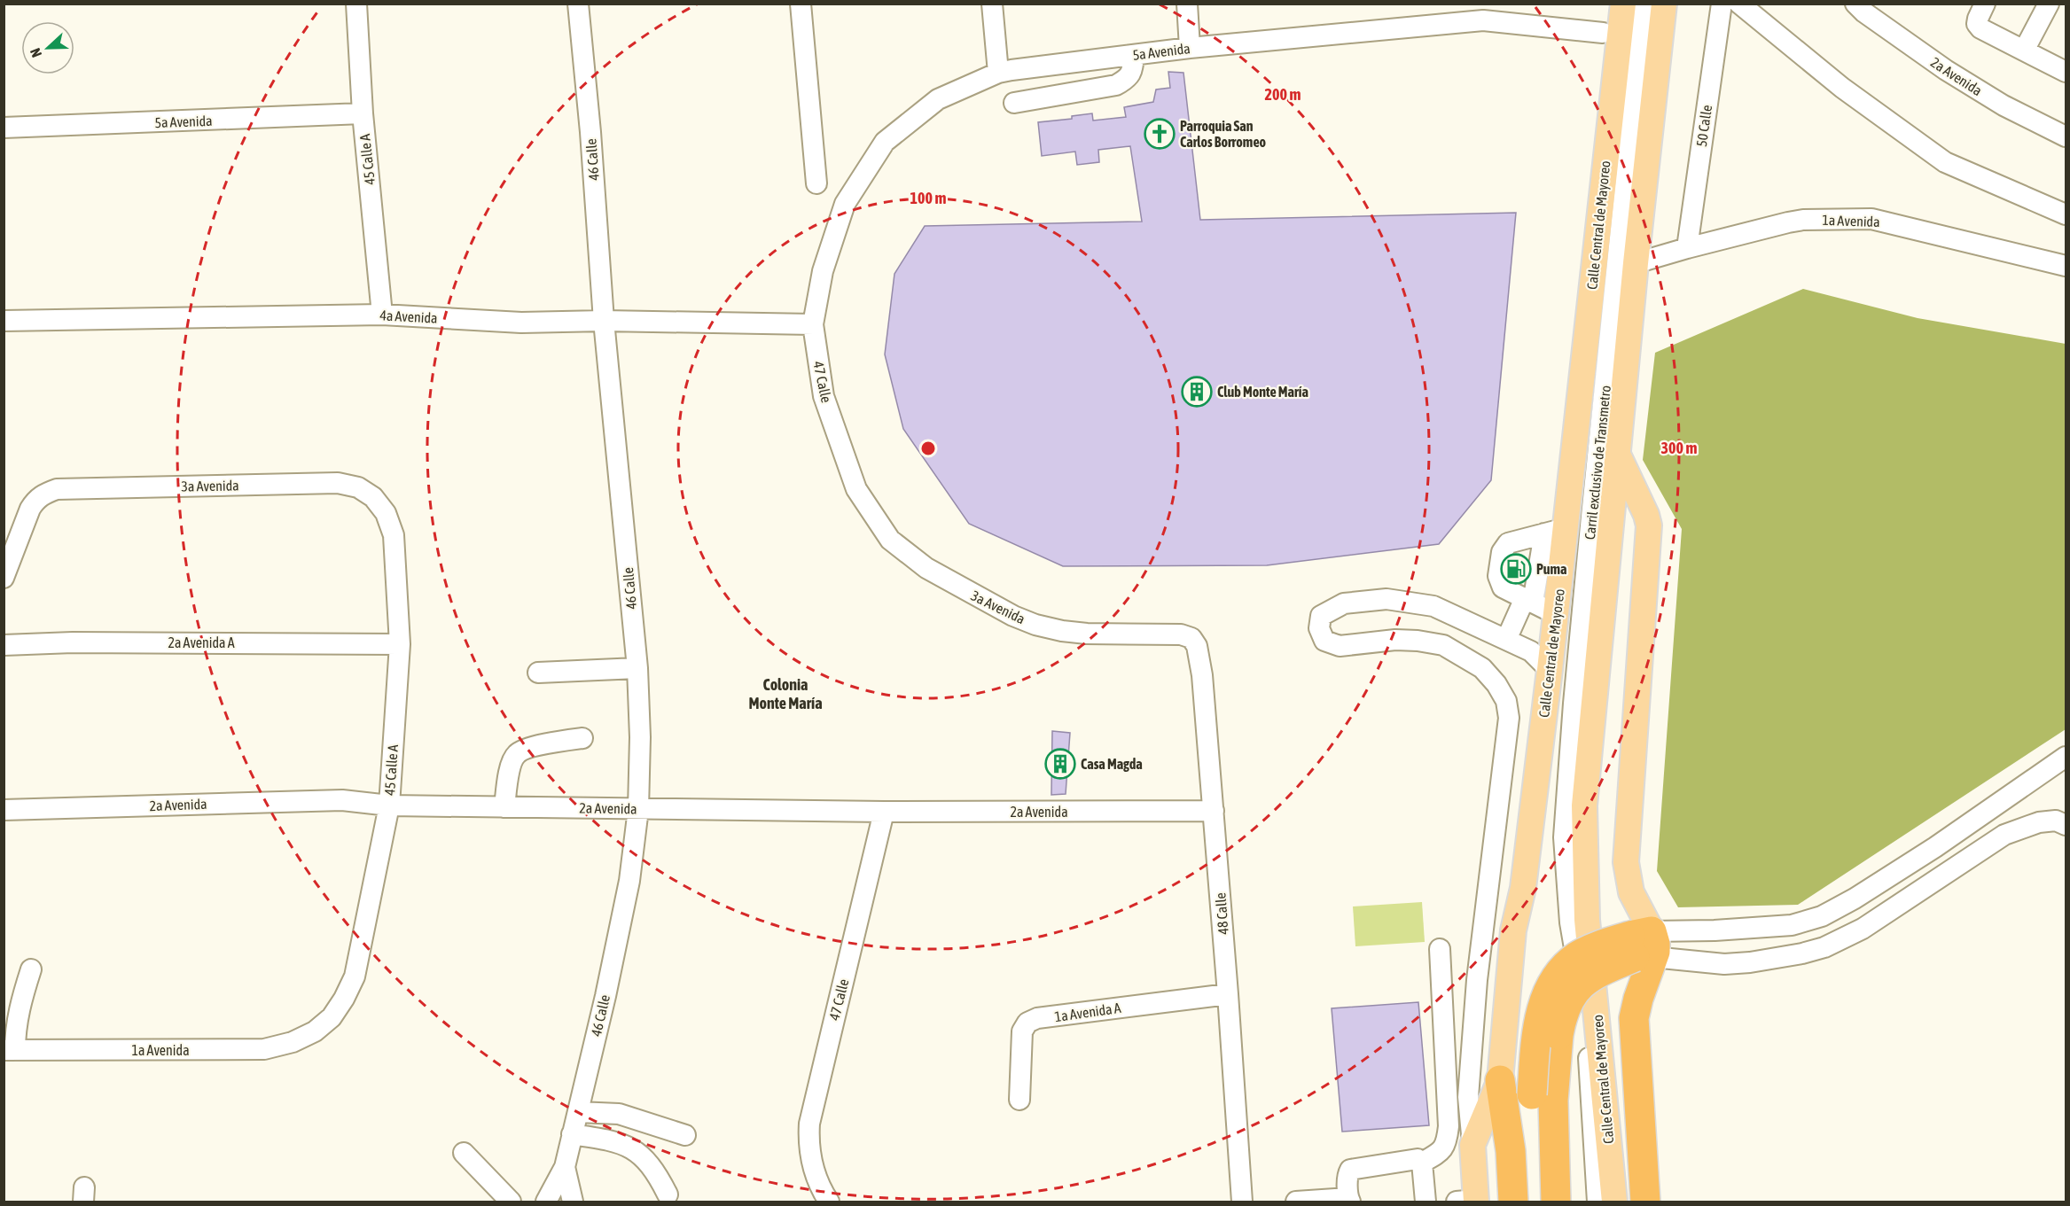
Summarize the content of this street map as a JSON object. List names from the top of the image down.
{
  "streets": {
    "main road": ["Calle Central de Mayoreo"],
    "street": [
      "5a Avenida",
      "2a Avenida",
      "50 Calle",
      "45 Calle A",
      "46 Calle",
      "1a Avenida",
      "4a Avenida",
      "47 Calle",
      "Carril exclusivo de Transmetro",
      "3a Avenida",
      "2a Avenida A",
      "48 Calle",
      "1a Avenida A"
    ]
  },
  "crossings": [
    ["5a Avenida", "45 Calle A"],
    ["5a Avenida", "47 Calle"],
    ["2a Avenida", "45 Calle A"],
    ["2a Avenida", "46 Calle"],
    ["2a Avenida", "47 Calle"],
    ["2a Avenida", "48 Calle"],
    ["50 Calle", "1a Avenida"],
    ["45 Calle A", "1a Avenida"],
    ["45 Calle A", "4a Avenida"],
    ["45 Calle A", "3a Avenida"],
    ["45 Calle A", "2a Avenida A"],
    ["46 Calle", "4a Avenida"],
    ["1a Avenida", "Calle Central de Mayoreo"],
    ["4a Avenida", "47 Calle"],
    ["47 Calle", "3a Avenida"],
    ["3a Avenida", "48 Calle"],
    ["48 Calle", "1a Avenida A"]
  ],
  "districts": ["Colonia Monte María"],
  "places": {
    "church": ["Parroquia San Carlos Borromeo"],
    "building": ["Club Monte María", "Casa Magda"],
    "fuel station": ["Puma"]
  },
  "north": "left",
  "rings": ["200 m", "100 m", "300 m"]
}
